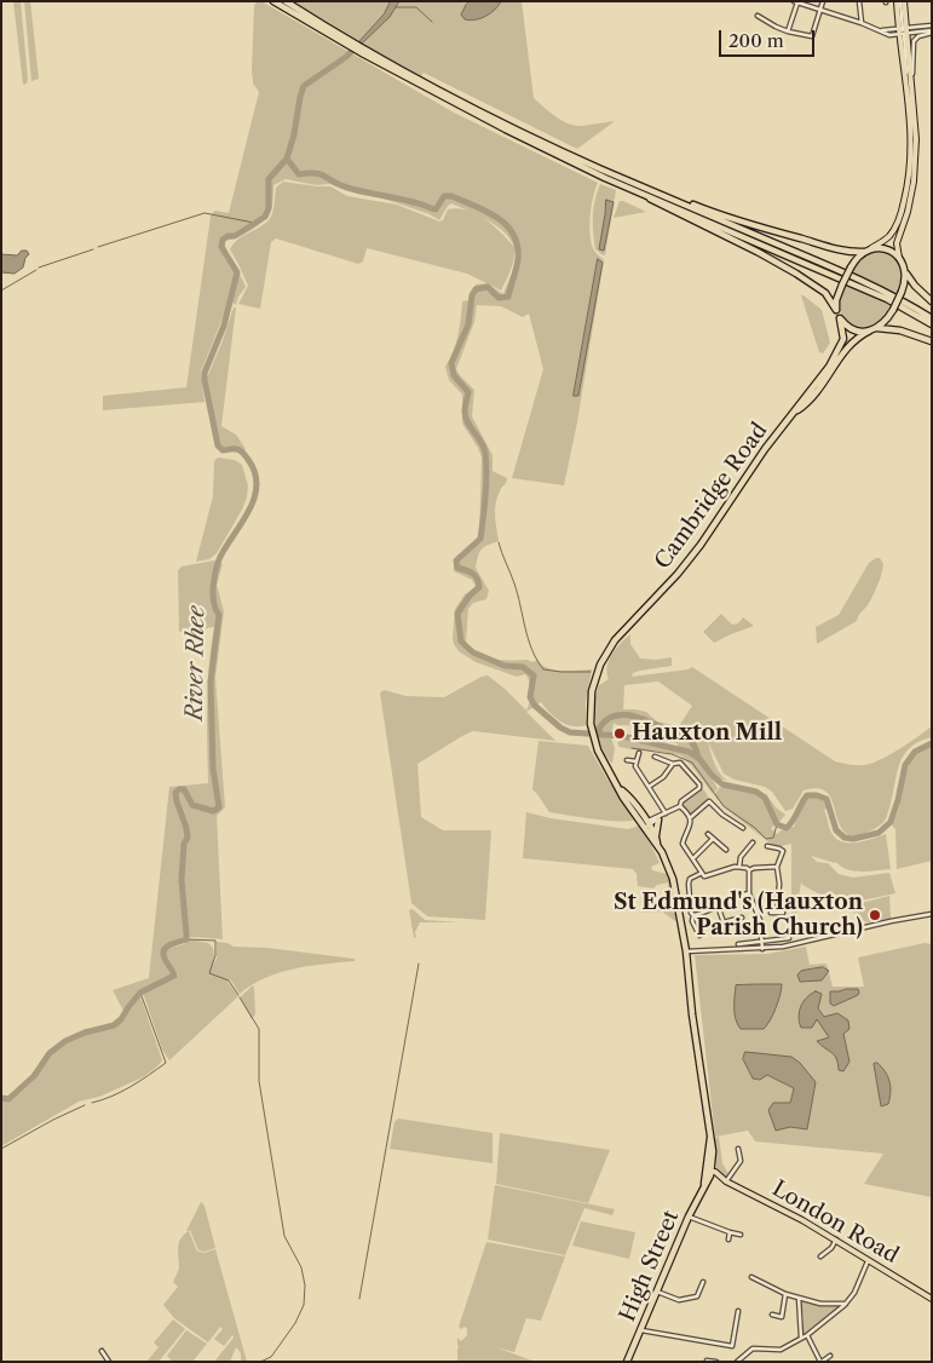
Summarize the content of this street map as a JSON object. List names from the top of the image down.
{
  "streets": {
    "highway": ["Cambridge Road", "High Street"],
    "main road": ["London Road"]
  },
  "crossings": [
    ["London Road", "High Street"]
  ],
  "water": ["River Rhee"],
  "places": ["Hauxton Mill", "St Edmund's (Hauxton Parish Church)"],
  "scale_bar": "200 m"
}
